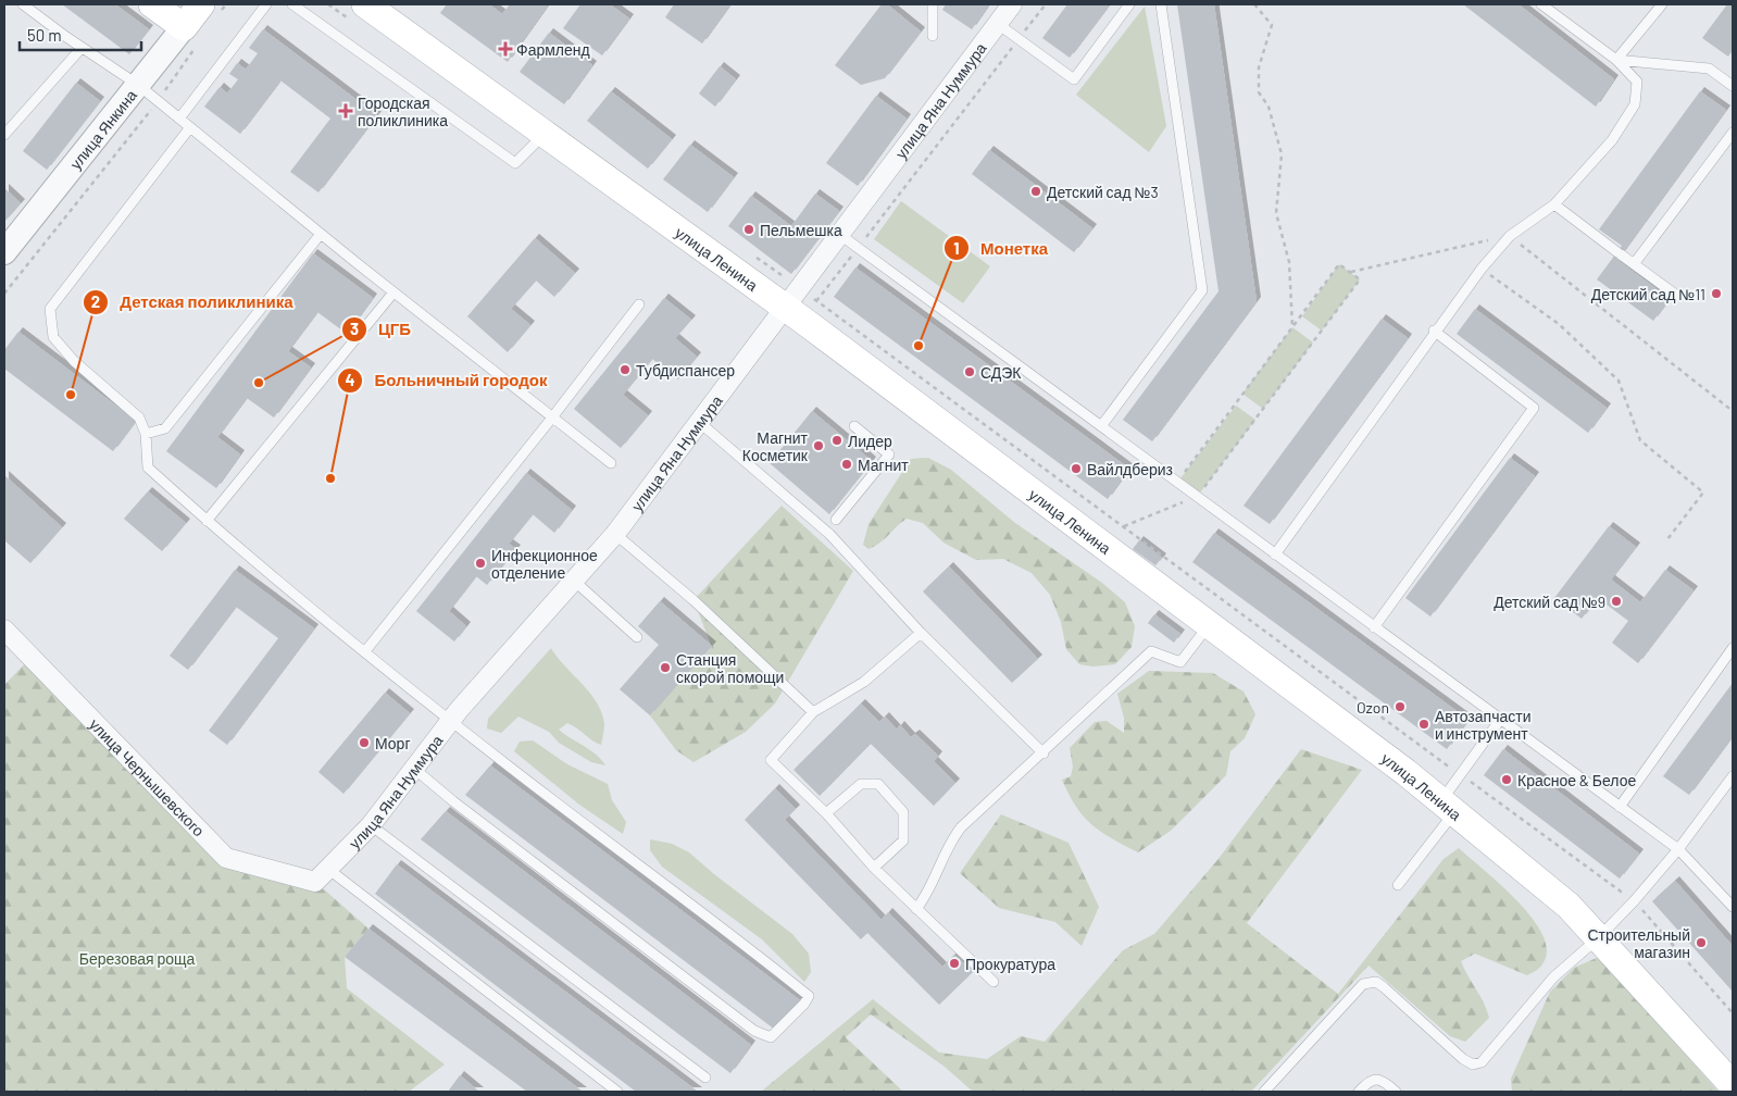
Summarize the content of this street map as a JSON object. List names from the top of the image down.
{
  "streets": {
    "main road": ["улица Янкина", "улица Ленина"],
    "street": ["улица Яна Нуммура", "улица Чернышевского"]
  },
  "crossings": [
    ["улица Яна Нуммура", "улица Ленина"],
    ["улица Яна Нуммура", "улица Чернышевского"]
  ],
  "parks": ["Березовая роща"],
  "places": {
    "health": ["Фармленд", "Городская поликлиника"],
    "other": [
      "Детский сад №3",
      "Пельмешка",
      "Детский сад №11",
      "Монетка",
      "Тубдиспансер",
      "СДЭК",
      "ЦГБ",
      "Детская поликлиника",
      "Лидер",
      "Магнит Косметик",
      "Магнит",
      "Вайлдбериз",
      "Больничный городок",
      "Инфекционное отделение",
      "Детский сад №9",
      "Станция скорой помощи",
      "Ozon",
      "Автозапчасти и инструмент",
      "Морг",
      "Красное & Белое",
      "Строительный магазин",
      "Прокуратура"
    ]
  },
  "scale_bar": "50 m"
}
